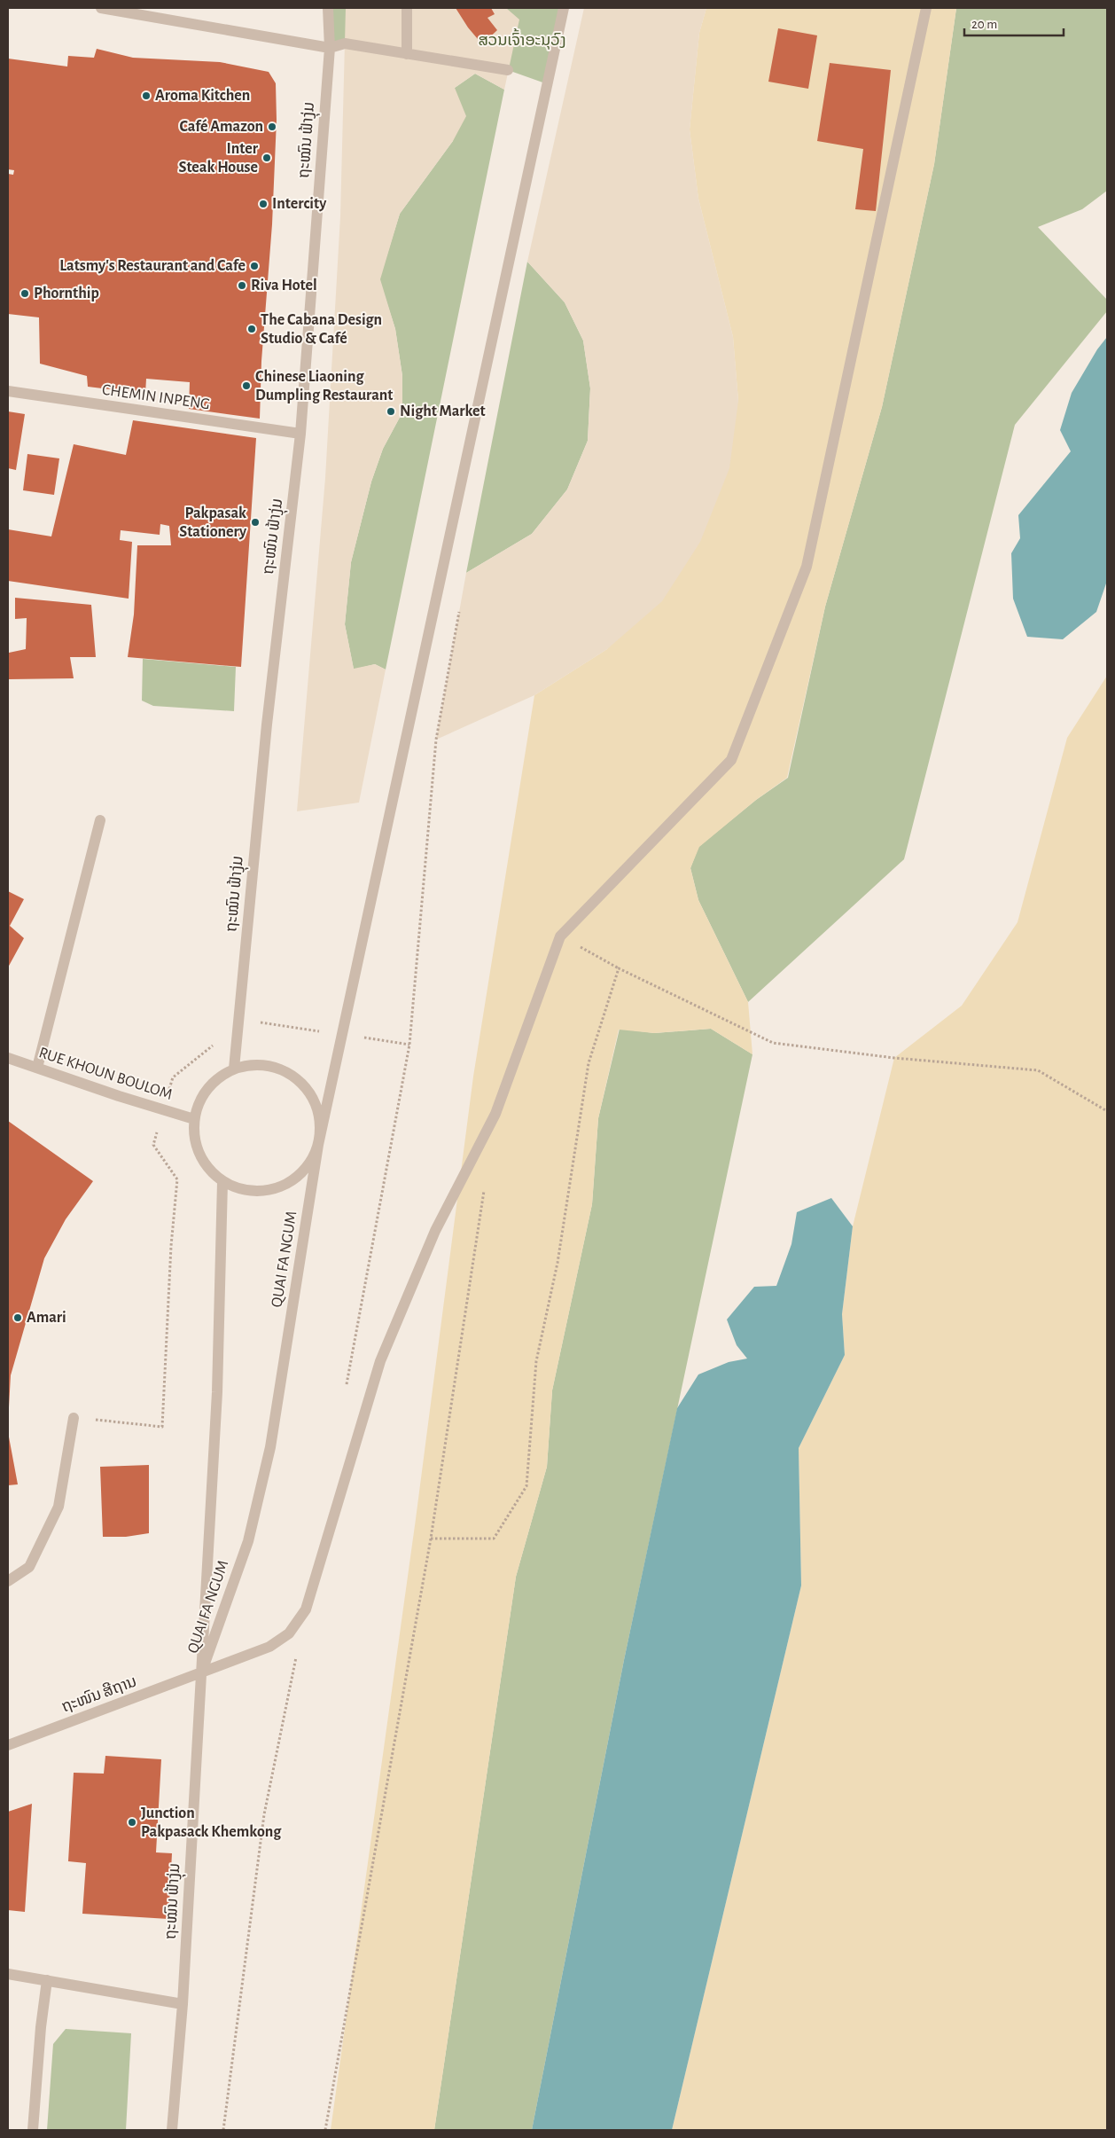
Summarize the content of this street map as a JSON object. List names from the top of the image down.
{
  "streets": {
    "street": [
      "ຖະໝົນ ຟ້າງຸ່ມ",
      "CHEMIN INPENG",
      "RUE KHOUN BOULOM",
      "QUAI FA NGUM",
      "ຖະໜົນ ສີຖານ"
    ]
  },
  "crossings": [
    ["ຖະໝົນ ຟ້າງຸ່ມ", "CHEMIN INPENG"],
    ["ຖະໝົນ ຟ້າງຸ່ມ", "RUE KHOUN BOULOM"],
    ["ຖະໝົນ ຟ້າງຸ່ມ", "QUAI FA NGUM"],
    ["ຖະໝົນ ຟ້າງຸ່ມ", "ຖະໜົນ ສີຖານ"],
    ["RUE KHOUN BOULOM", "QUAI FA NGUM"],
    ["QUAI FA NGUM", "ຖະໜົນ ສີຖານ"]
  ],
  "parks": ["ສວນເຈົ້າອະນຸວົງ"],
  "places": [
    "Aroma Kitchen",
    "Café Amazon",
    "Inter Steak House",
    "Intercity",
    "Latsmy's Restaurant and Cafe",
    "Riva Hotel",
    "Phornthip",
    "The Cabana Design Studio & Café",
    "Chinese Liaoning Dumpling Restaurant",
    "Night Market",
    "Pakpasak Stationery",
    "Amari",
    "Junction Pakpasack Khemkong"
  ],
  "scale_bar": "20 m"
}
